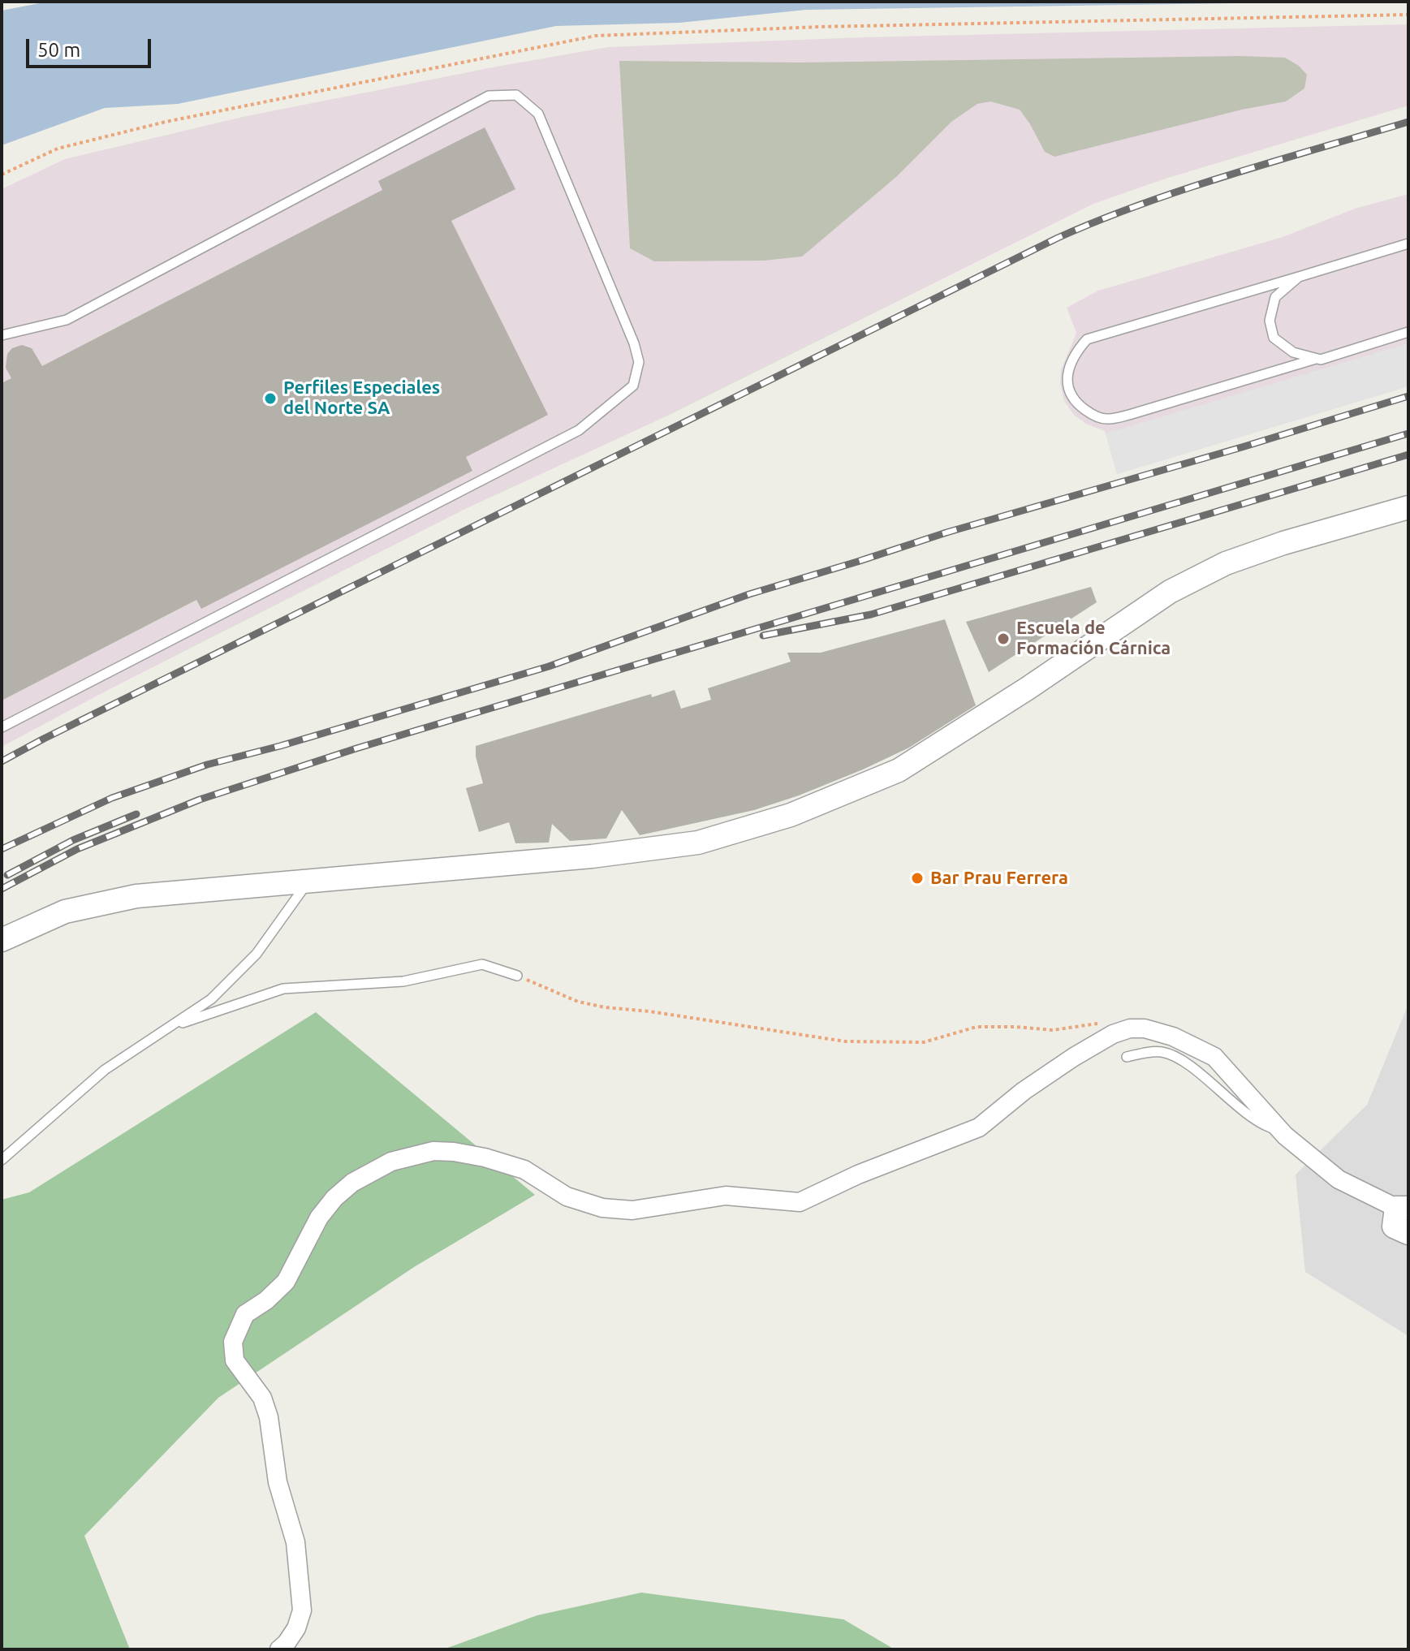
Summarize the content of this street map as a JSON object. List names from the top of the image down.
{
  "places": ["Perfiles Especiales del Norte SA", "Escuela de Formación Cárnica", "Bar Prau Ferrera"],
  "scale_bar": "50 m"
}
